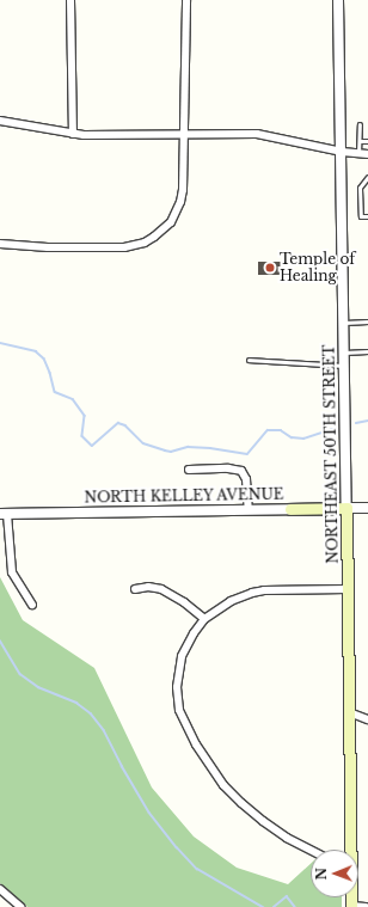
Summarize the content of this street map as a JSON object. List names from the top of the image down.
{
  "streets": {
    "main road": ["NORTHEAST 50TH STREET", "NORTH KELLEY AVENUE"]
  },
  "crossings": [
    ["NORTHEAST 50TH STREET", "NORTH KELLEY AVENUE"]
  ],
  "places": ["Temple of Healing"],
  "north": "left"
}
